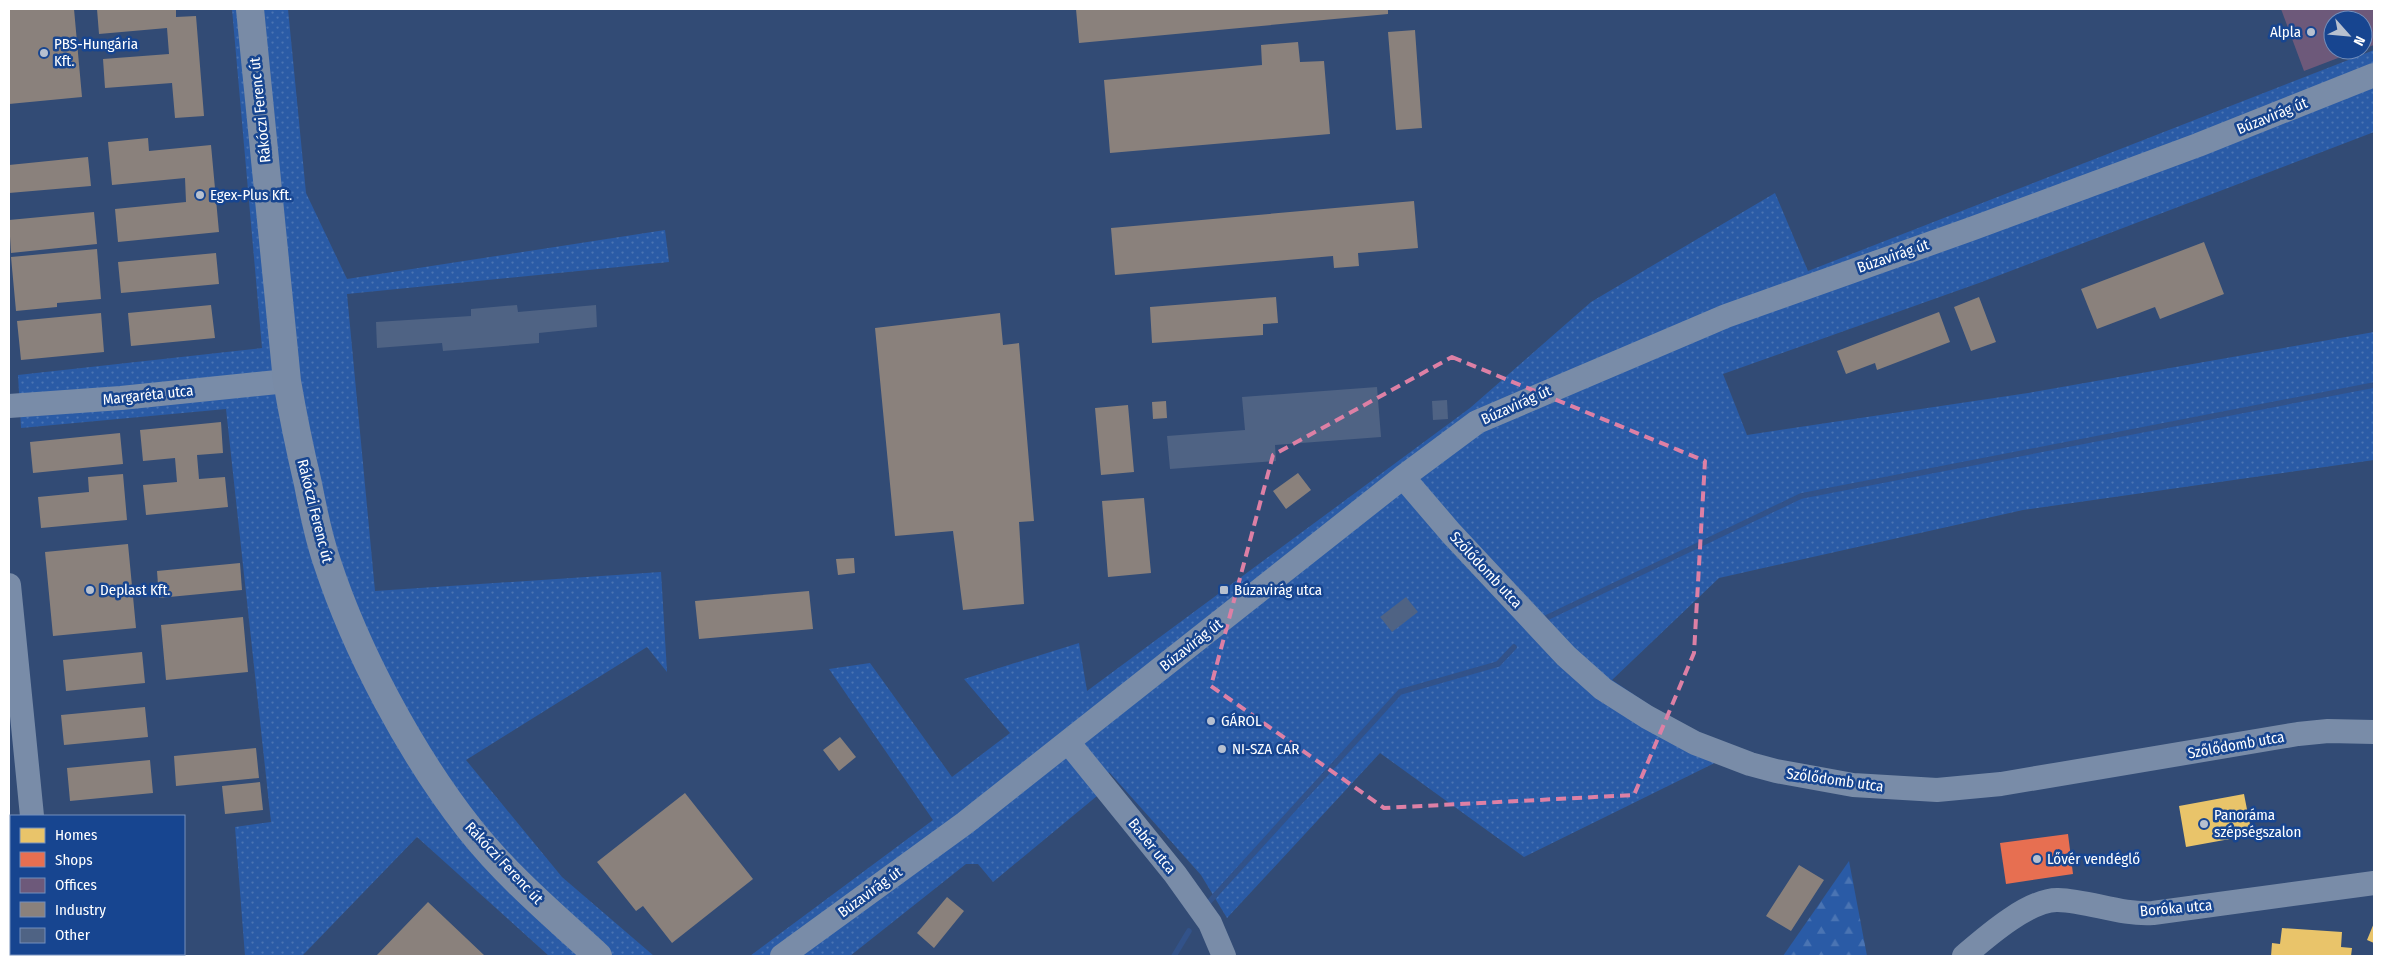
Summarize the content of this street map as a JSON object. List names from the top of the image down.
{
  "streets": {
    "main road": ["Rákóczi Ferenc út"],
    "street": [
      "Búzavirág út",
      "Margaréta utca",
      "Szőlődomb utca",
      "Babér utca",
      "Boróka utca"
    ]
  },
  "crossings": [
    ["Rákóczi Ferenc út", "Margaréta utca"],
    ["Búzavirág út", "Szőlődomb utca"],
    ["Búzavirág út", "Babér utca"]
  ],
  "places": {
    "other": [
      "Alpla",
      "PBS-Hungária Kft.",
      "Egex-Plus Kft.",
      "Deplast Kft.",
      "GÁROL",
      "NI-SZA CAR",
      "Panoráma szépségszalon",
      "Lővér vendéglő"
    ],
    "transit": ["Búzavirág utca"]
  },
  "legend": [
    "Homes",
    "Shops",
    "Offices",
    "Industry",
    "Other"
  ],
  "north": "bottom right"
}
